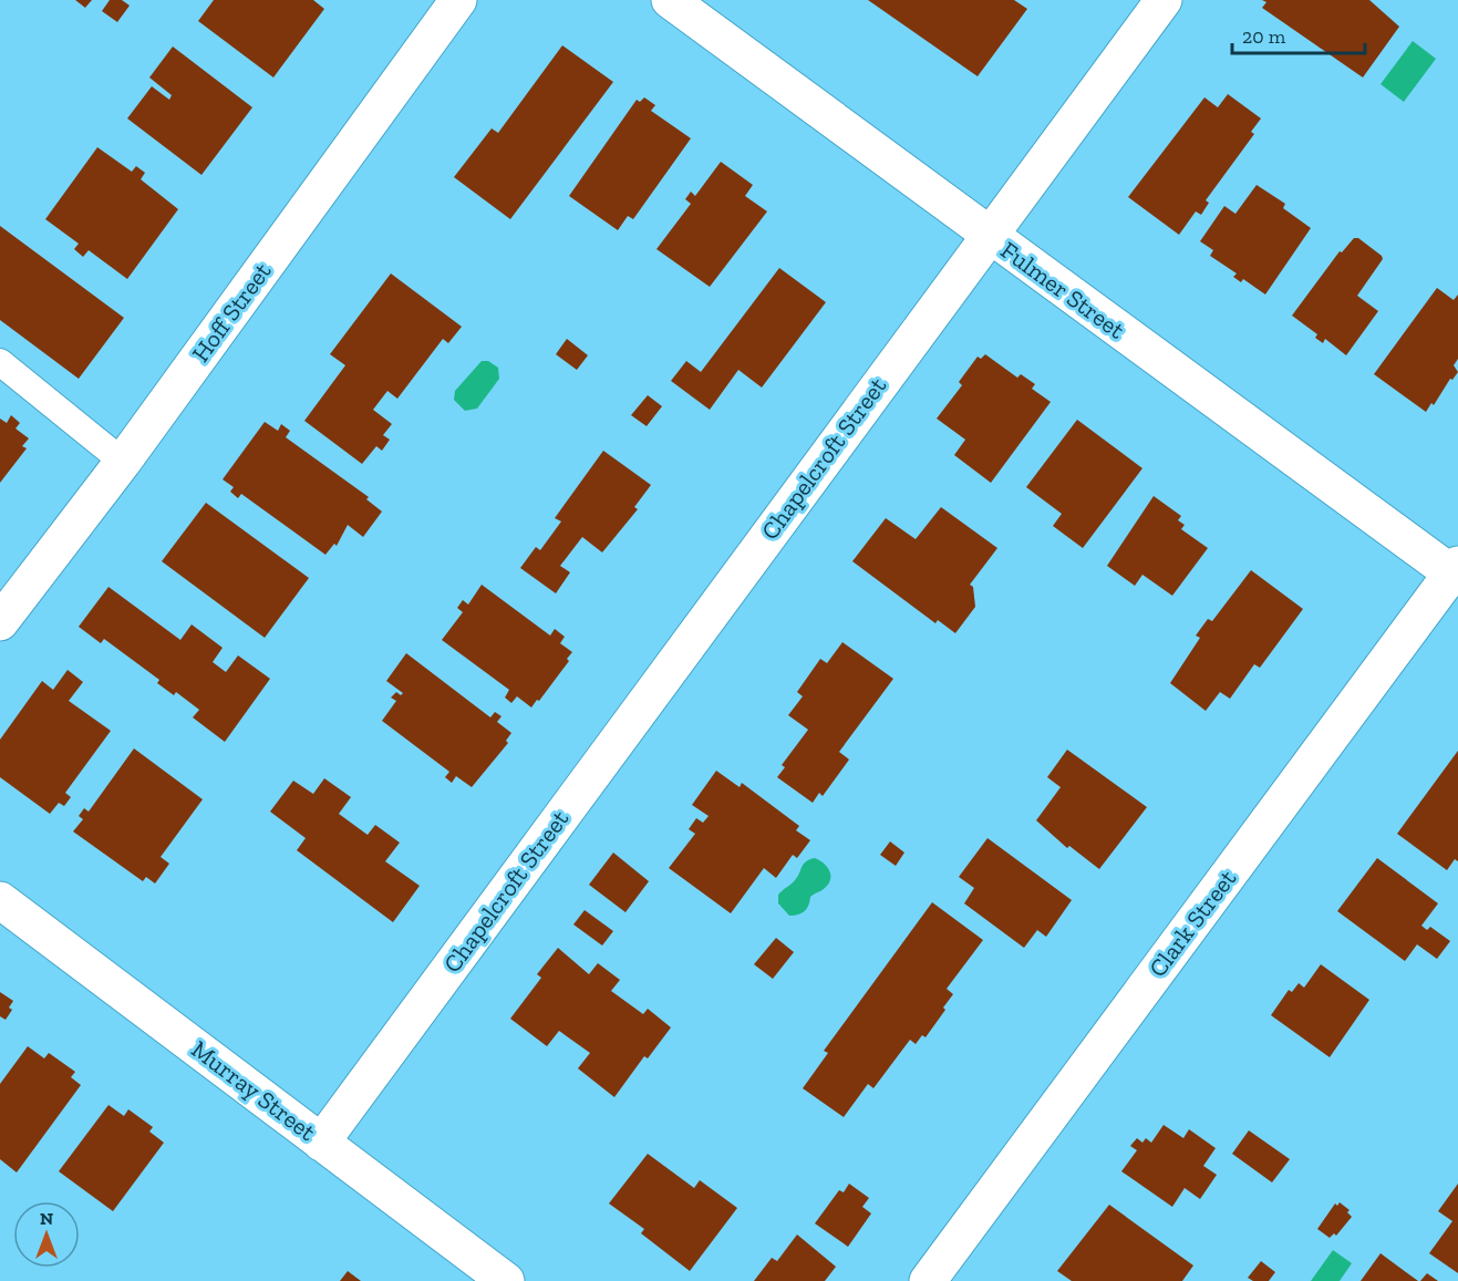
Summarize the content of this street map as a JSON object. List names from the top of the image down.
{
  "streets": {
    "street": [
      "Fulmer Street",
      "Hoff Street",
      "Chapelcroft Street",
      "Clark Street",
      "Murray Street"
    ]
  },
  "crossings": [
    ["Fulmer Street", "Chapelcroft Street"],
    ["Fulmer Street", "Clark Street"],
    ["Chapelcroft Street", "Murray Street"]
  ],
  "scale_bar": "20 m",
  "north": "top"
}
